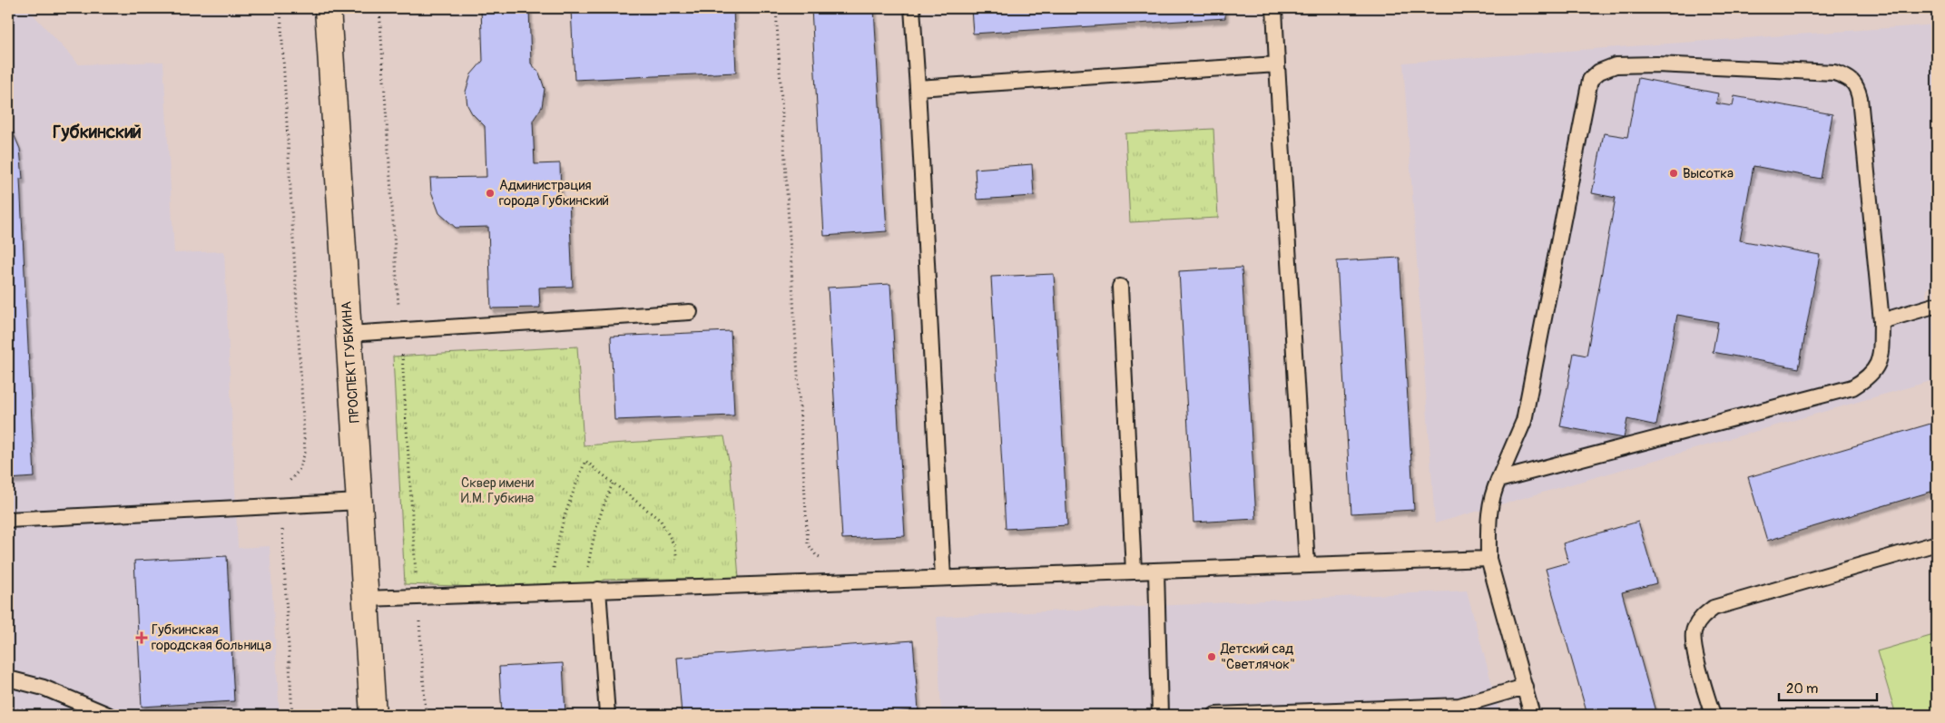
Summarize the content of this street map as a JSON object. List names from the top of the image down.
{
  "streets": {
    "street": ["ПРОСПЕКТ ГУБКИНА"]
  },
  "districts": ["Губкинский"],
  "parks": ["Сквер имени И.М. Губкина"],
  "places": {
    "other": ["Высотка", "Администрация города Губкинский", "Детский сад \"Светлячок\""],
    "health": ["Губкинская городская больница"]
  },
  "scale_bar": "20 m"
}
